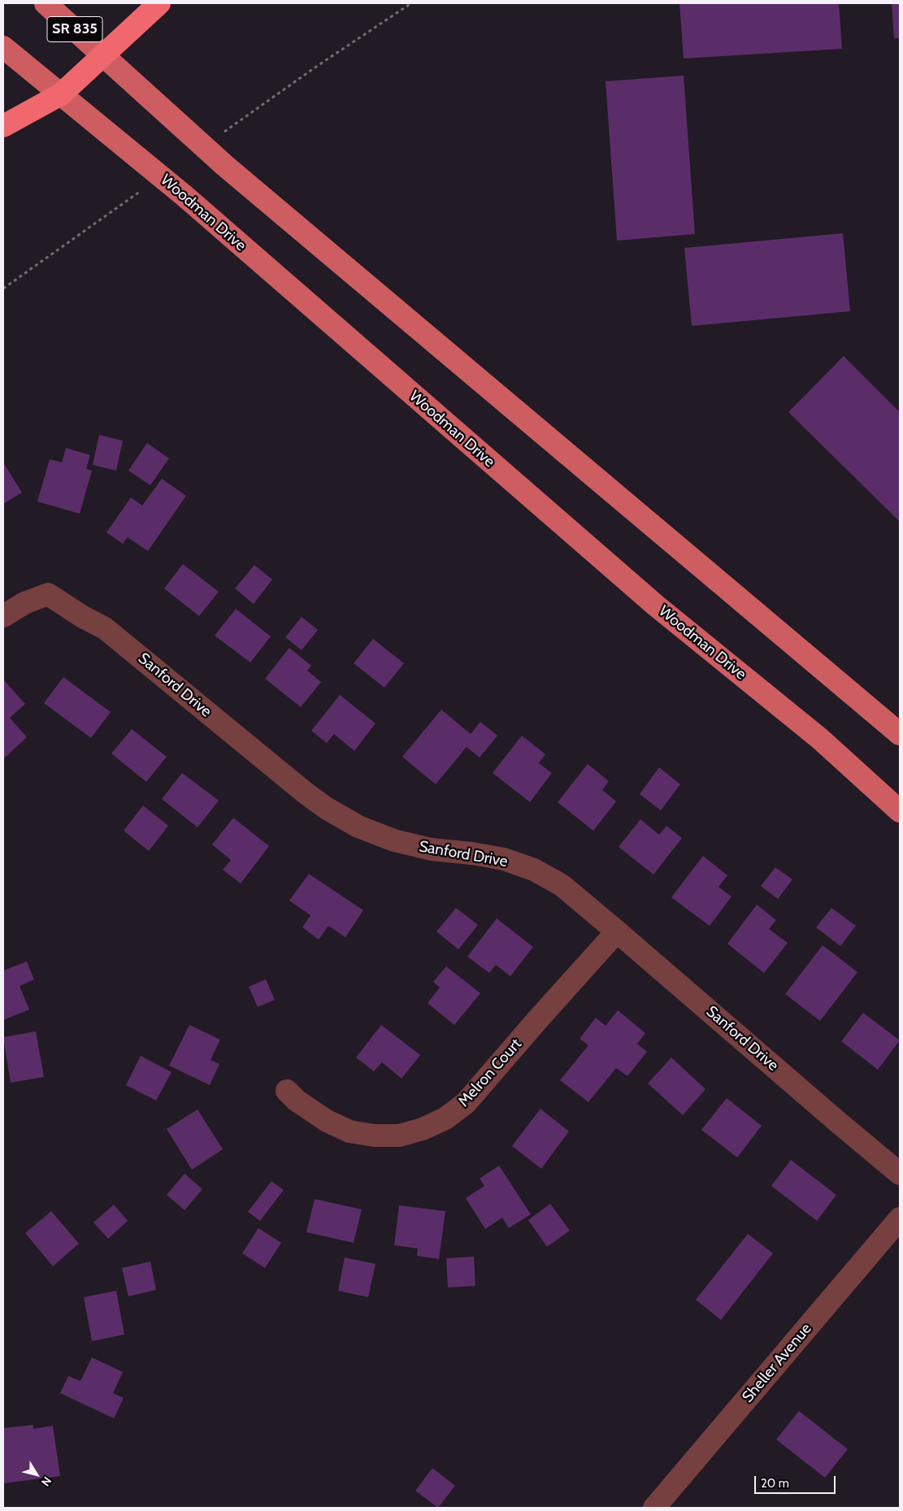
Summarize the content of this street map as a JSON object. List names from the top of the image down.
{
  "streets": {
    "main road": ["SR 835", "Woodman Drive"],
    "street": ["Sanford Drive", "Melron Court", "Sheller Avenue"]
  },
  "crossings": [
    ["Sanford Drive", "Melron Court"]
  ],
  "scale_bar": "20 m",
  "north": "bottom right"
}
